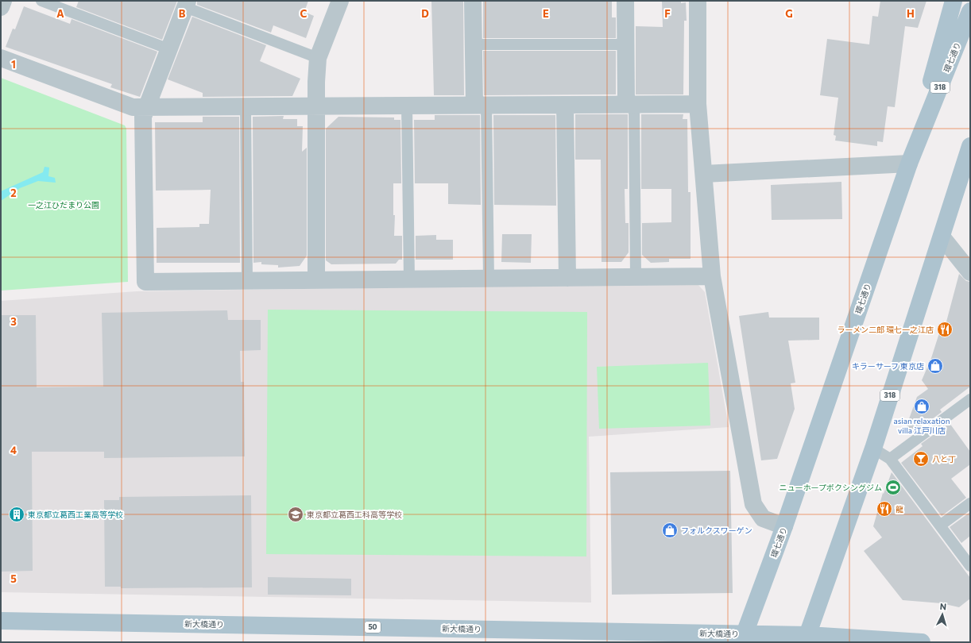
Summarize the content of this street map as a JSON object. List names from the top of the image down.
{
  "streets": {
    "main road": [
      "環七通り",
      "318",
      "新大橋通り",
      "50"
    ]
  },
  "crossings": [
    ["環七通り", "新大橋通り"],
    ["318", "新大橋通り"]
  ],
  "parks": ["一之江ひだまり公園"],
  "places": {
    "restaurant": ["ラーメン二郎 環七一之江店", "龍"],
    "shop": ["キラーサーフ 東京店", "asian relaxation villa 江戸川店", "フォルクスワーゲン"],
    "bar": ["八と丁"],
    "sports": ["ニューホープボクシングジム"],
    "building": ["東京都立葛西工業高等学校"],
    "school or university": ["東京都立葛西工科高等学校"]
  },
  "north": "top",
  "grid": {
    "columns": [
      "A",
      "B",
      "C",
      "D",
      "E",
      "F",
      "G",
      "H"
    ],
    "rows": [
      "1",
      "2",
      "3",
      "4",
      "5"
    ]
  }
}
